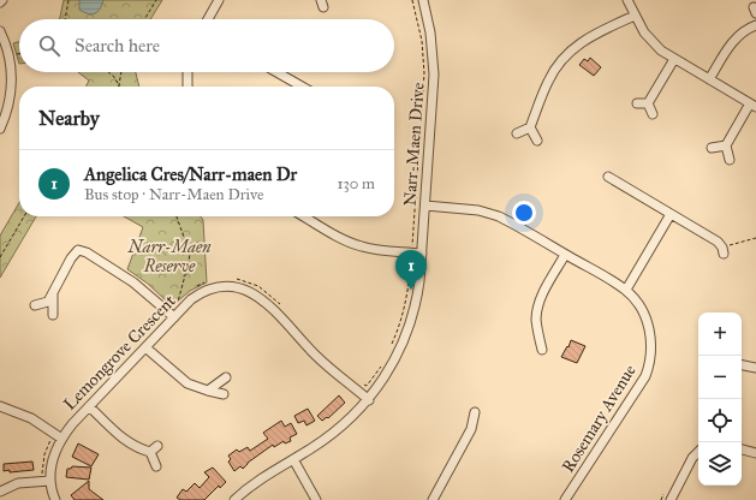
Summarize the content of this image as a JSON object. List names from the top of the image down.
{
  "streets": {
    "street": ["Narr-Maen Drive", "Lemongrove Crescent", "Rosemary Avenue"]
  },
  "crossings": [
    ["Narr-Maen Drive", "Lemongrove Crescent"],
    ["Narr-Maen Drive", "Rosemary Avenue"]
  ],
  "parks": ["Narr-Maen Reserve"],
  "page": {
    "search": "Search here",
    "heading": "Nearby",
    "list": [
      {
        "mark": "1",
        "name": "Angelica Cres/Narr-maen Dr",
        "note": "Bus stop · Narr-Maen Drive",
        "value": "130 m"
      }
    ],
    "pins": "1",
    "map_buttons": ["+", "−"]
  }
}
